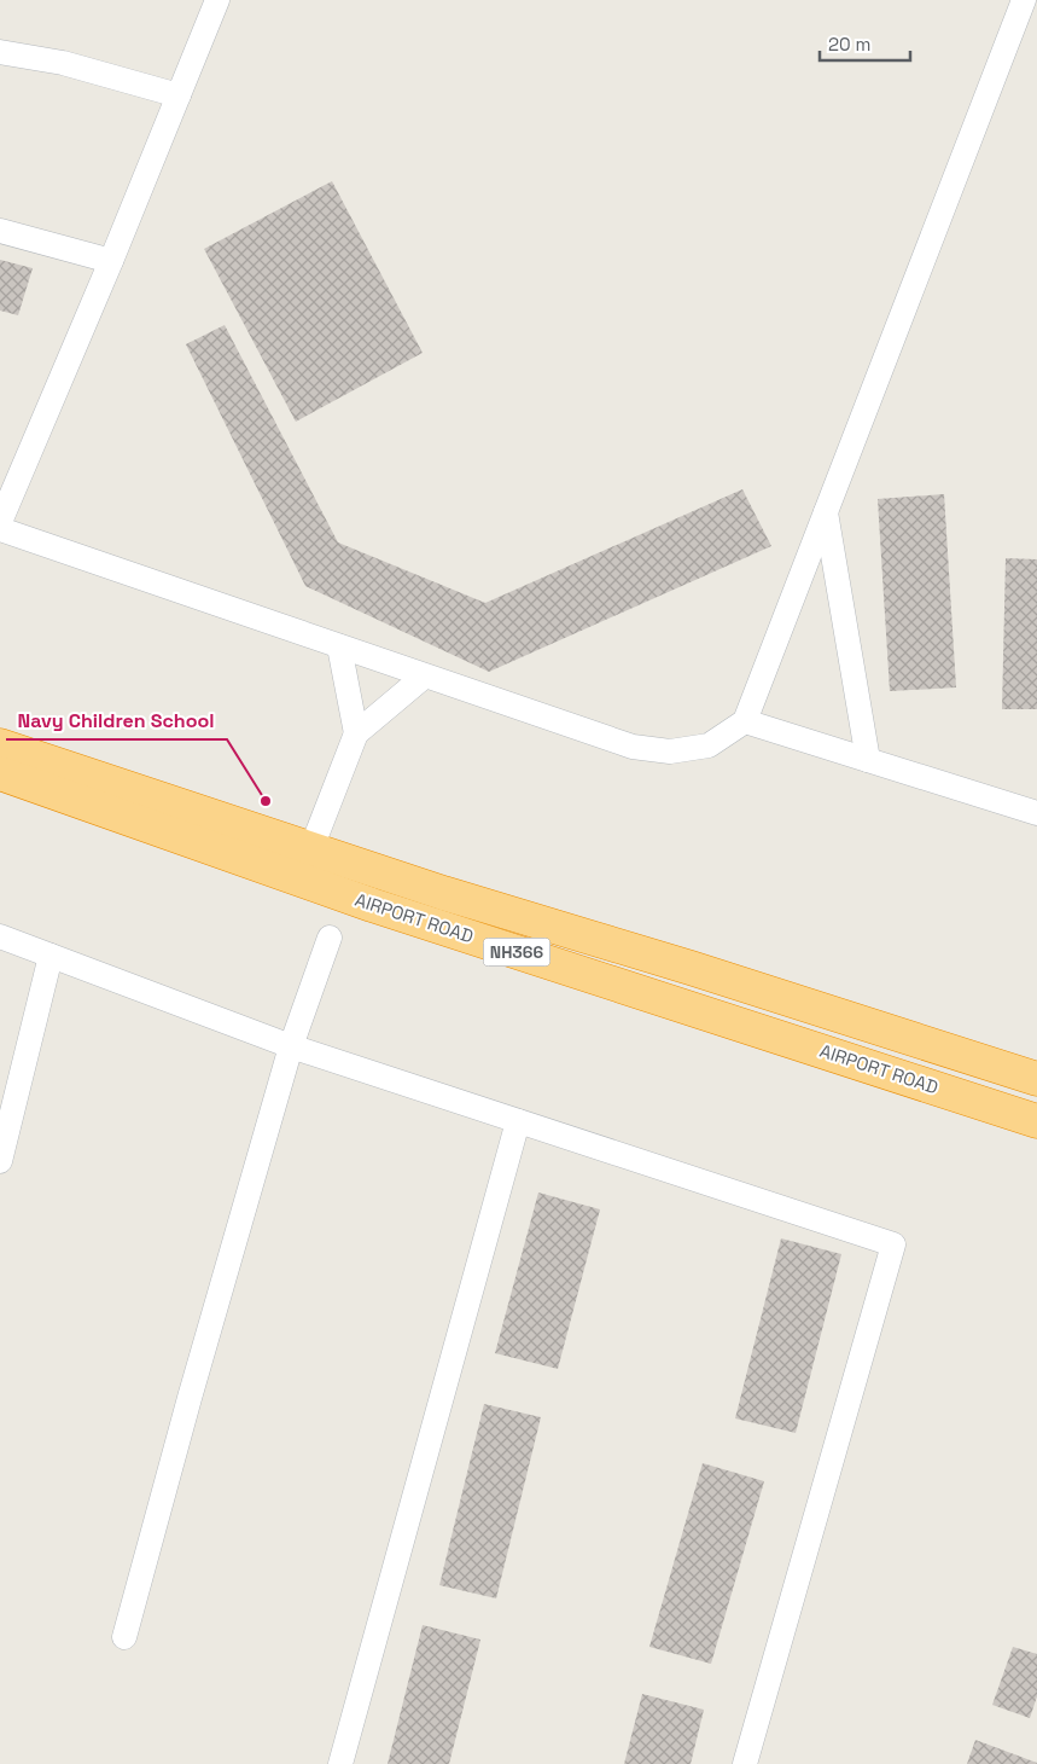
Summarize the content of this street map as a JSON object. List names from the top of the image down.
{
  "streets": {
    "highway": ["AIRPORT ROAD", "NH366"]
  },
  "places": ["Navy Children School"],
  "scale_bar": "20 m"
}
